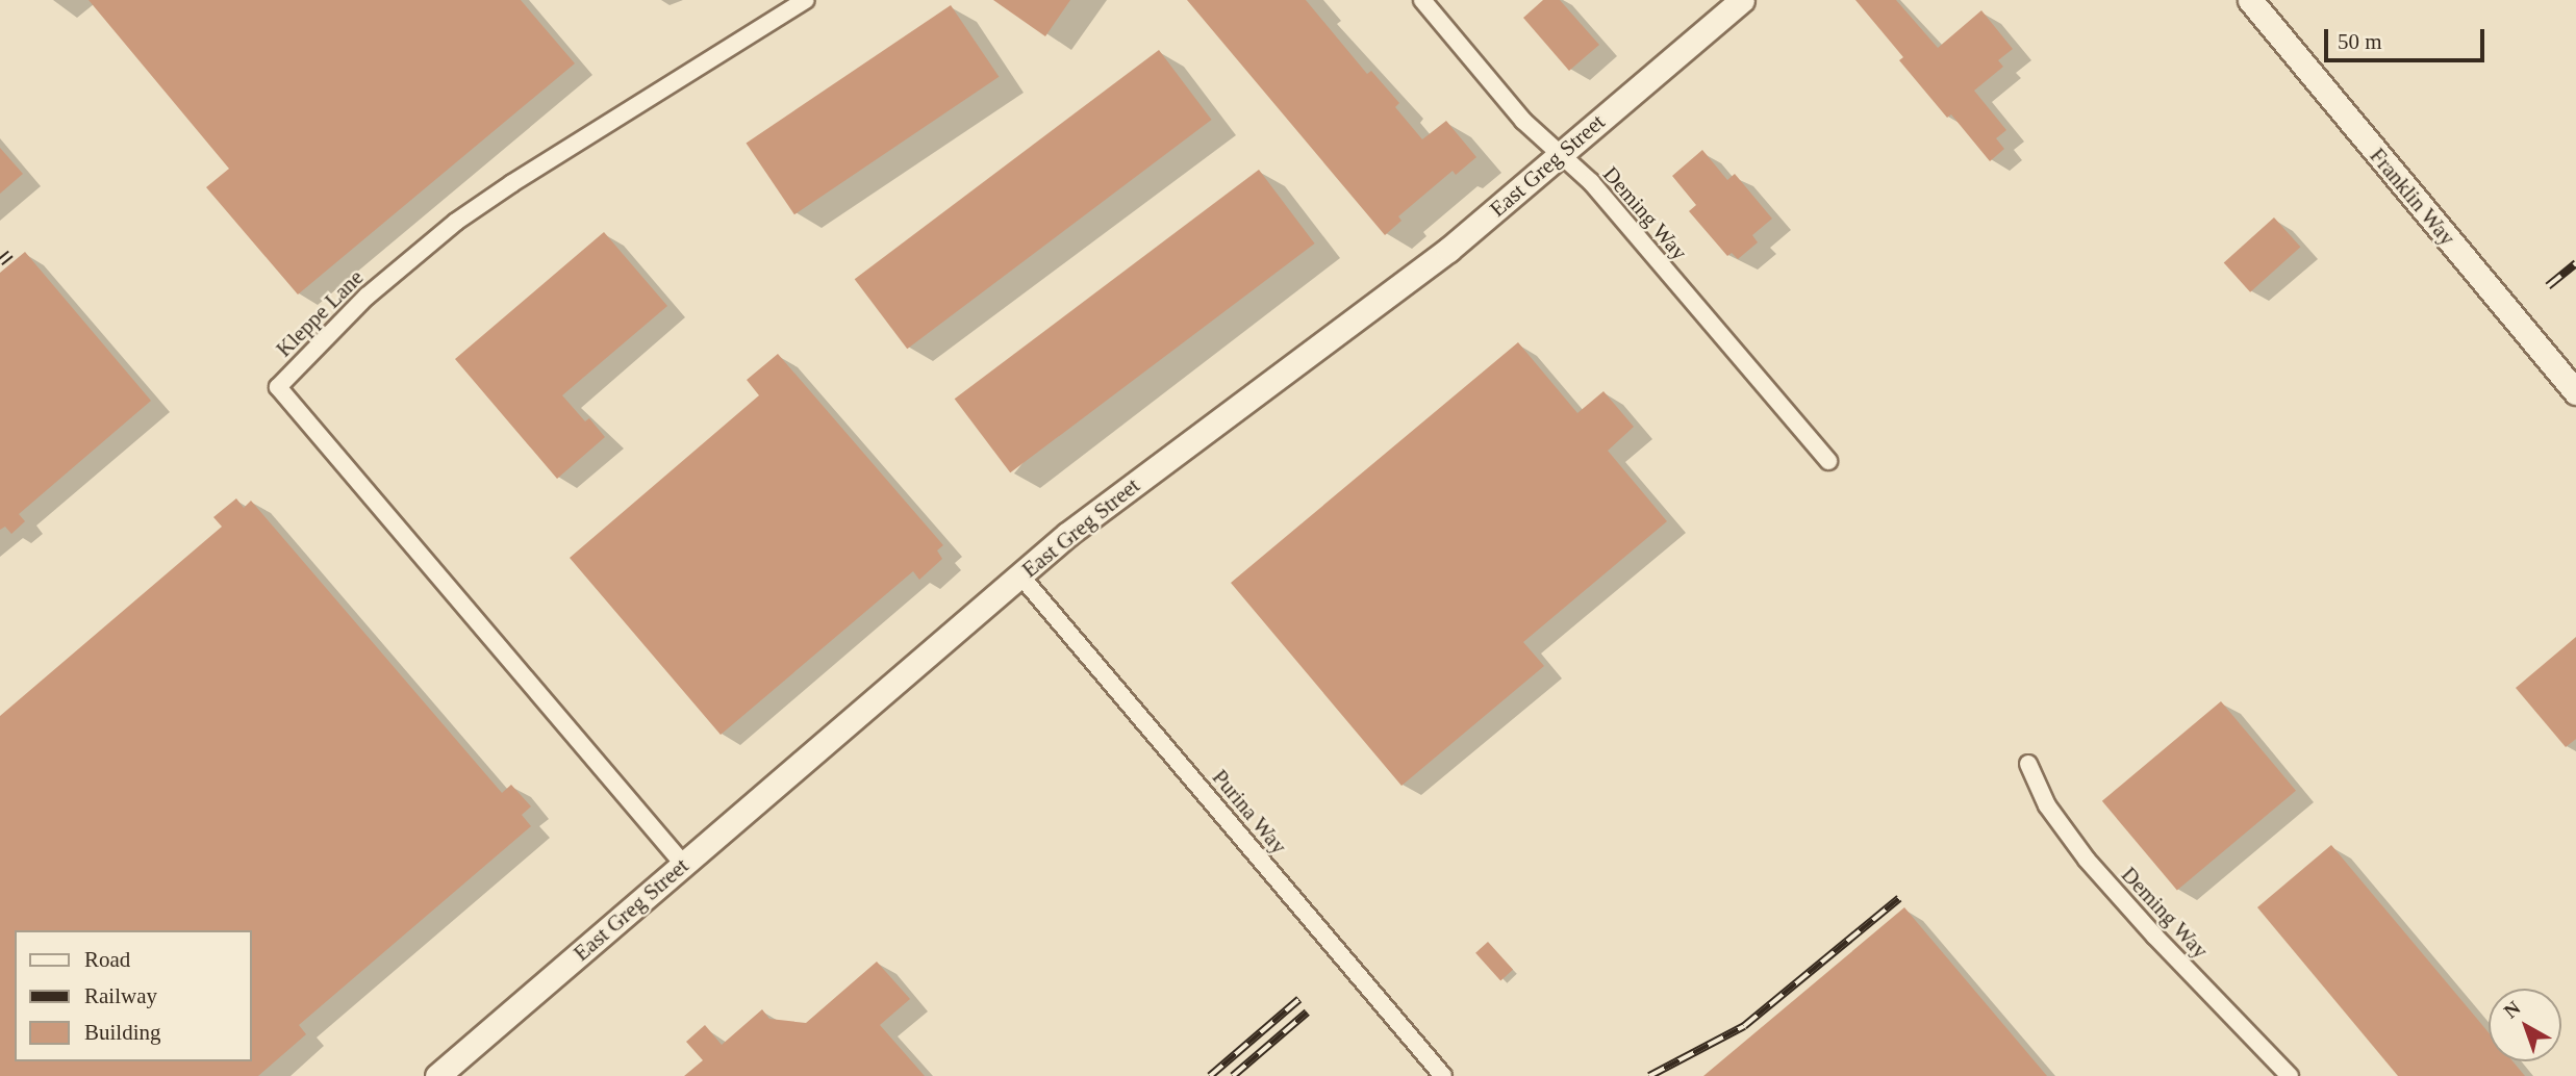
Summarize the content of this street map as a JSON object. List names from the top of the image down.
{
  "streets": {
    "main road": ["East Greg Street", "Franklin Way"],
    "street": ["Deming Way", "Kleppe Lane", "Purina Way"]
  },
  "crossings": [
    ["East Greg Street", "Deming Way"],
    ["East Greg Street", "Kleppe Lane"],
    ["East Greg Street", "Purina Way"]
  ],
  "legend": ["Road", "Railway", "Building"],
  "scale_bar": "50 m",
  "north": "top left"
}
